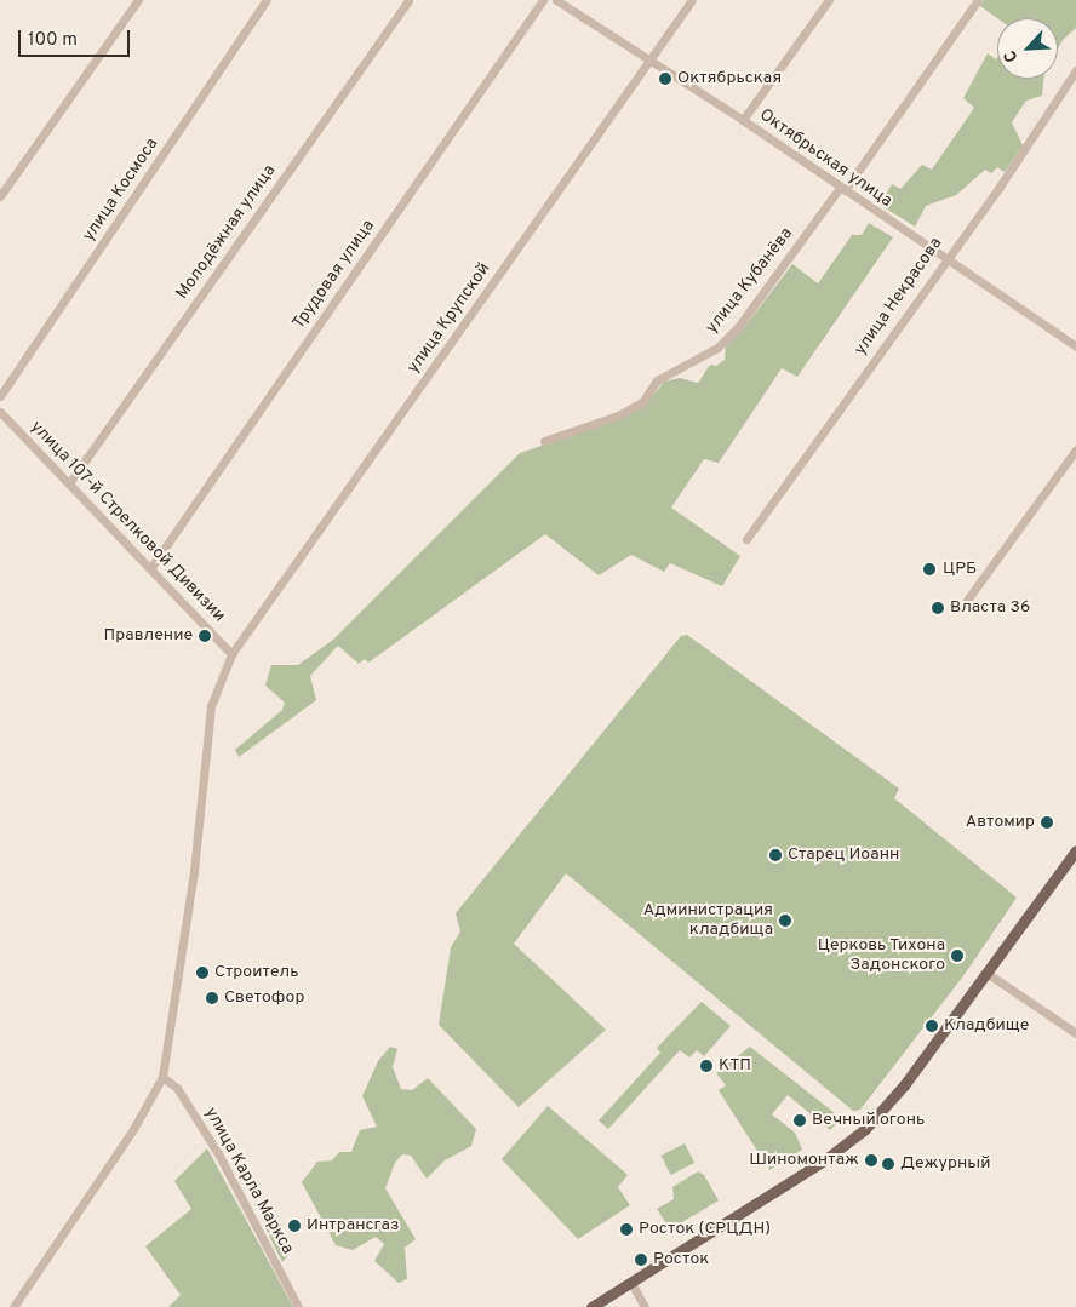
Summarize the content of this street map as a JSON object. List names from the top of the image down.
{
  "streets": {
    "street": [
      "Октябрьская улица",
      "улица Космоса",
      "Молодёжная улица",
      "Трудовая улица",
      "улица Кубанёва",
      "улица Некрасова",
      "улица Крупской",
      "улица 107-й Стрелковой Дивизии",
      "улица Карла Маркса"
    ]
  },
  "crossings": [
    ["Октябрьская улица", "улица Кубанёва"],
    ["Октябрьская улица", "улица Некрасова"],
    ["Октябрьская улица", "улица Крупской"],
    ["Молодёжная улица", "улица 107-й Стрелковой Дивизии"],
    ["Трудовая улица", "улица 107-й Стрелковой Дивизии"],
    ["улица Крупской", "улица 107-й Стрелковой Дивизии"],
    ["улица Крупской", "улица Карла Маркса"]
  ],
  "places": [
    "Октябрьская",
    "ЦРБ",
    "Власта 36",
    "Правление",
    "Автомир",
    "Старец Иоанн",
    "Администрация кладбища",
    "Церковь Тихона Задонского",
    "Строитель",
    "Светофор",
    "Кладбище",
    "КТП",
    "Вечный огонь",
    "Шиномонтаж",
    "Дежурный",
    "Интрансгаз",
    "Росток (СРЦДН)",
    "Росток"
  ],
  "scale_bar": "100 m",
  "north": "bottom left"
}
